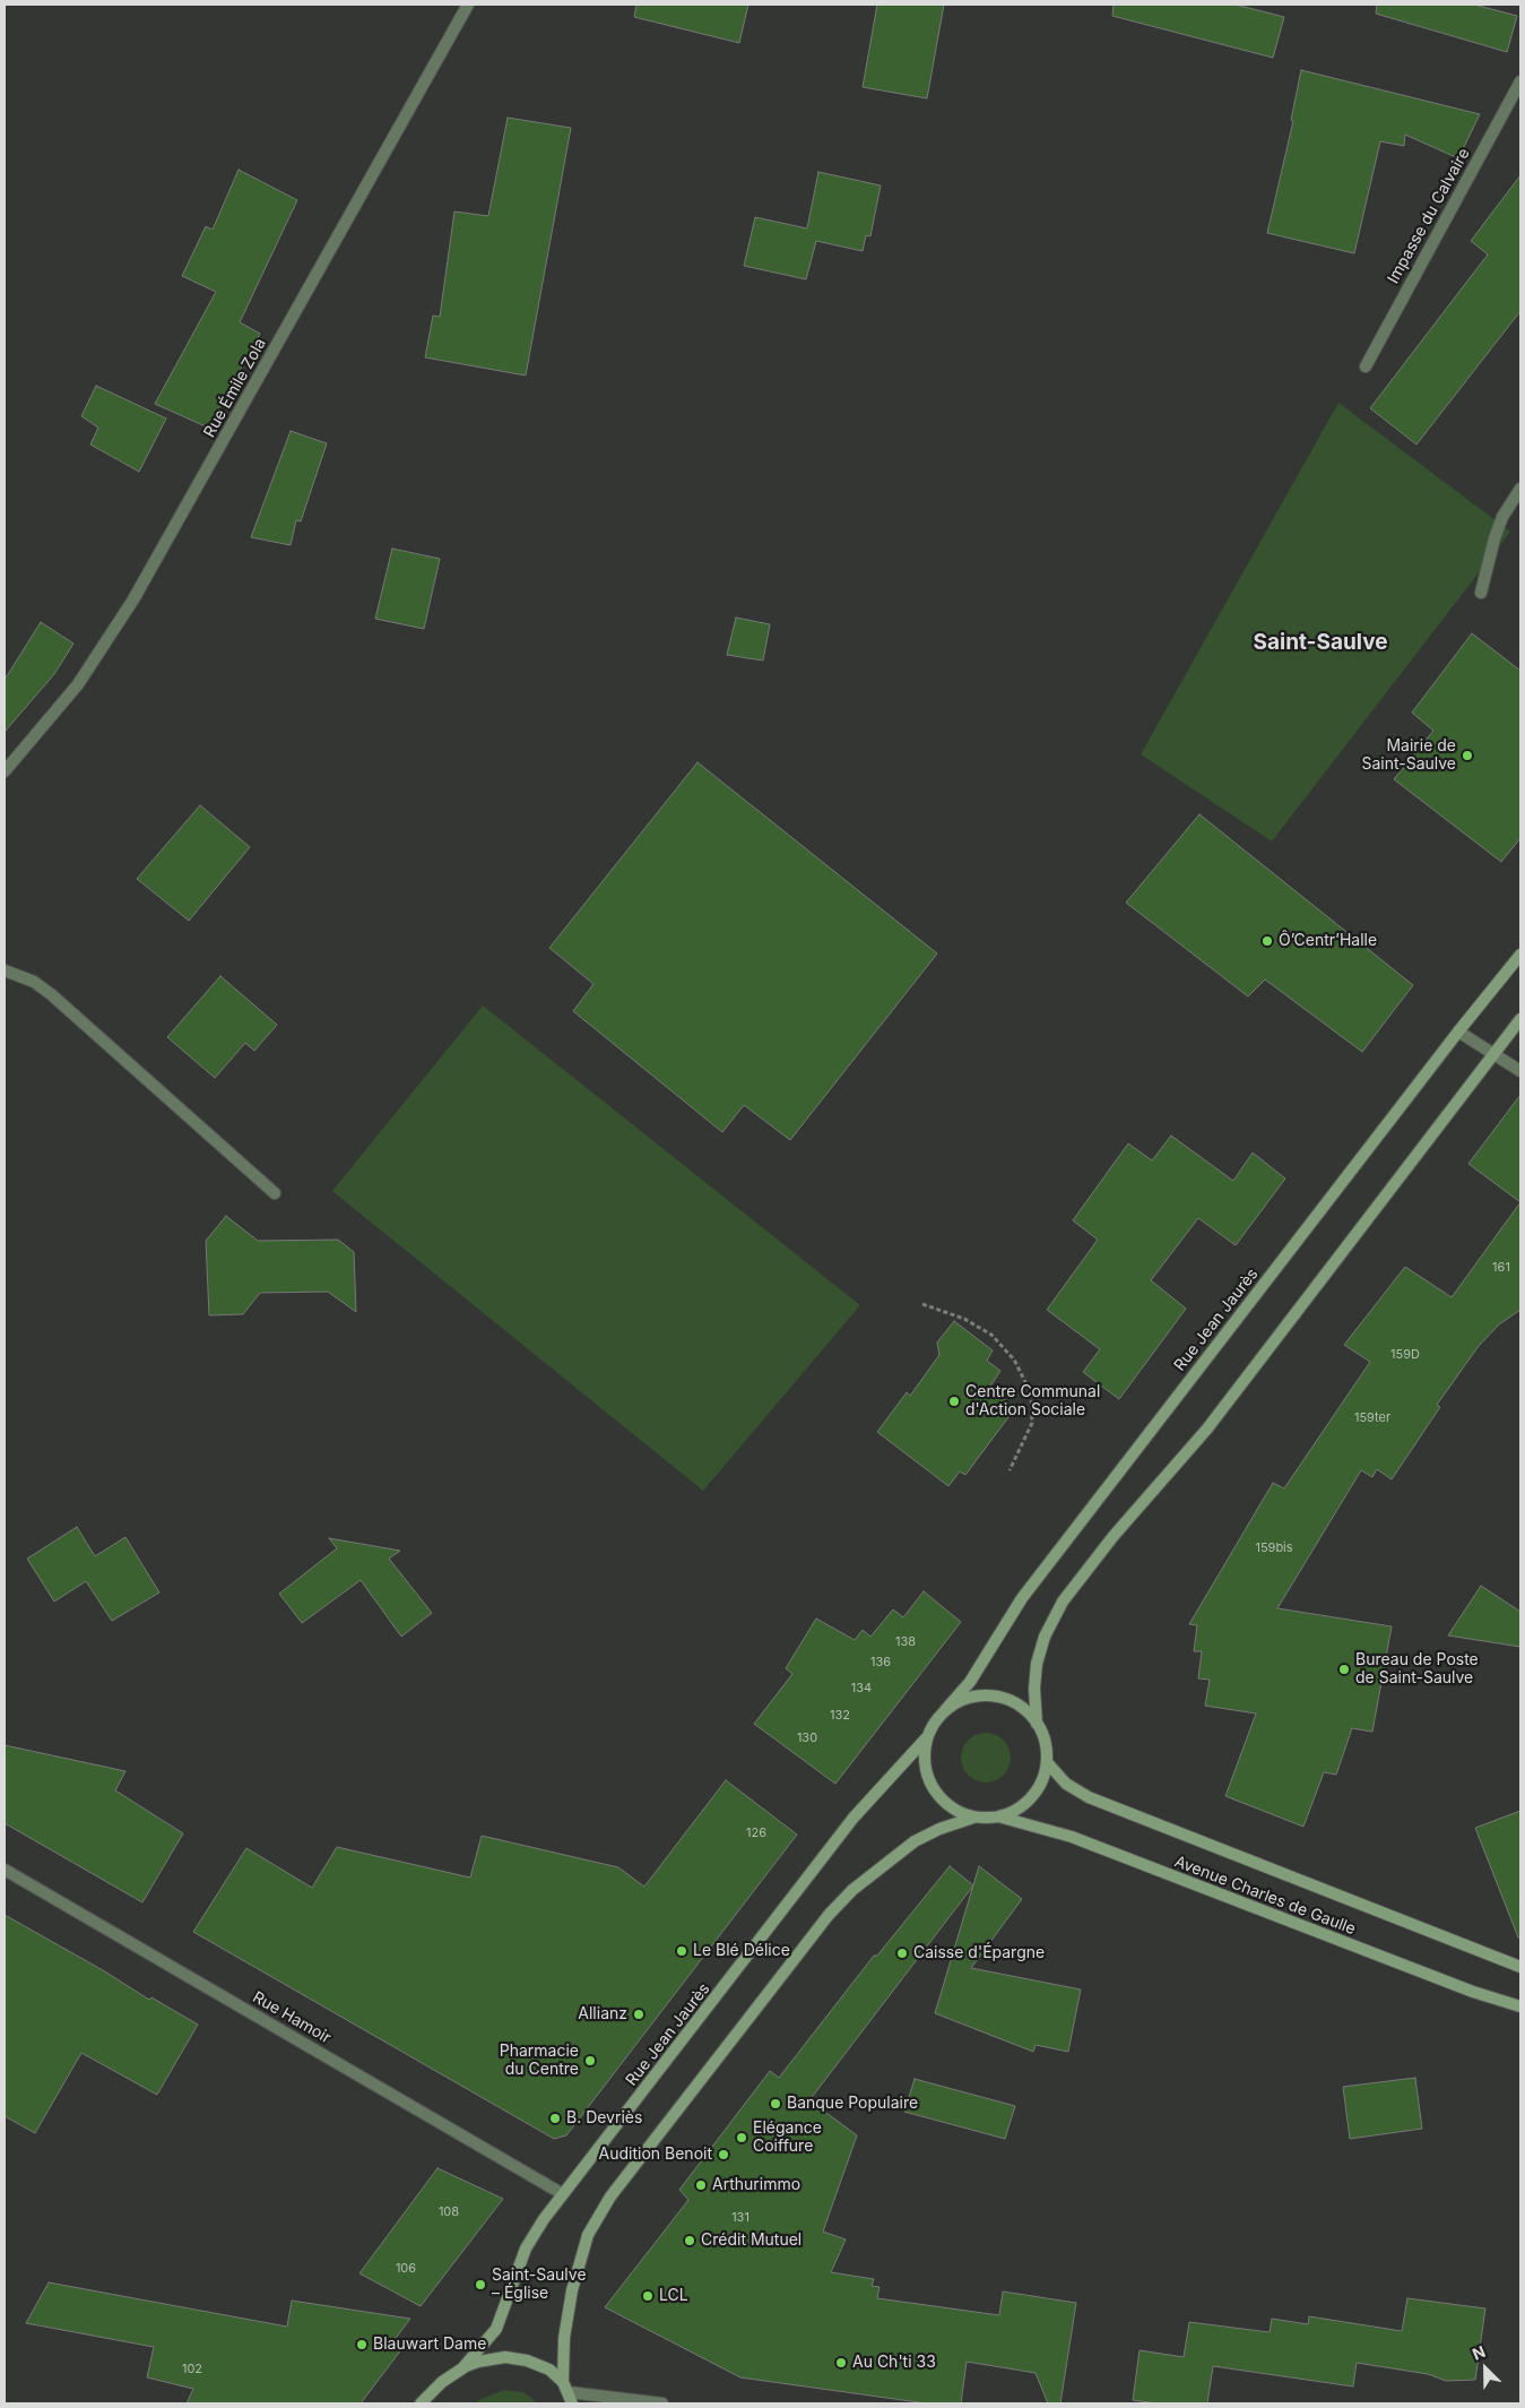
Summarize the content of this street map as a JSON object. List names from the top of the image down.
{
  "streets": {
    "main road": ["Rue Jean Jaurès", "Avenue Charles de Gaulle"],
    "street": ["Impasse du Calvaire", "Rue Émile Zola", "Rue Hamoir"]
  },
  "crossings": [
    ["Rue Jean Jaurès", "Avenue Charles de Gaulle"],
    ["Rue Jean Jaurès", "Rue Hamoir"]
  ],
  "districts": ["Saint-Saulve"],
  "places": [
    "Mairie de Saint-Saulve",
    "Ô’Centr’Halle",
    "Centre Communal d'Action Sociale",
    "Bureau de Poste de Saint-Saulve",
    "Le Blé Délice",
    "Caisse d'Épargne",
    "Allianz",
    "Pharmacie du Centre",
    "Banque Populaire",
    "B. Devriès",
    "Elégance Coiffure",
    "Audition Benoit",
    "Arthurimmo",
    "Crédit Mutuel",
    "Saint-Saulve – Église",
    "LCL",
    "Blauwart Dame",
    "Au Ch'ti 33"
  ],
  "house_numbers": [
    "161",
    "159D",
    "159ter",
    "159bis",
    "138",
    "136",
    "134",
    "132",
    "130",
    "126",
    "108",
    "131",
    "106",
    "102"
  ],
  "north": "top left"
}
